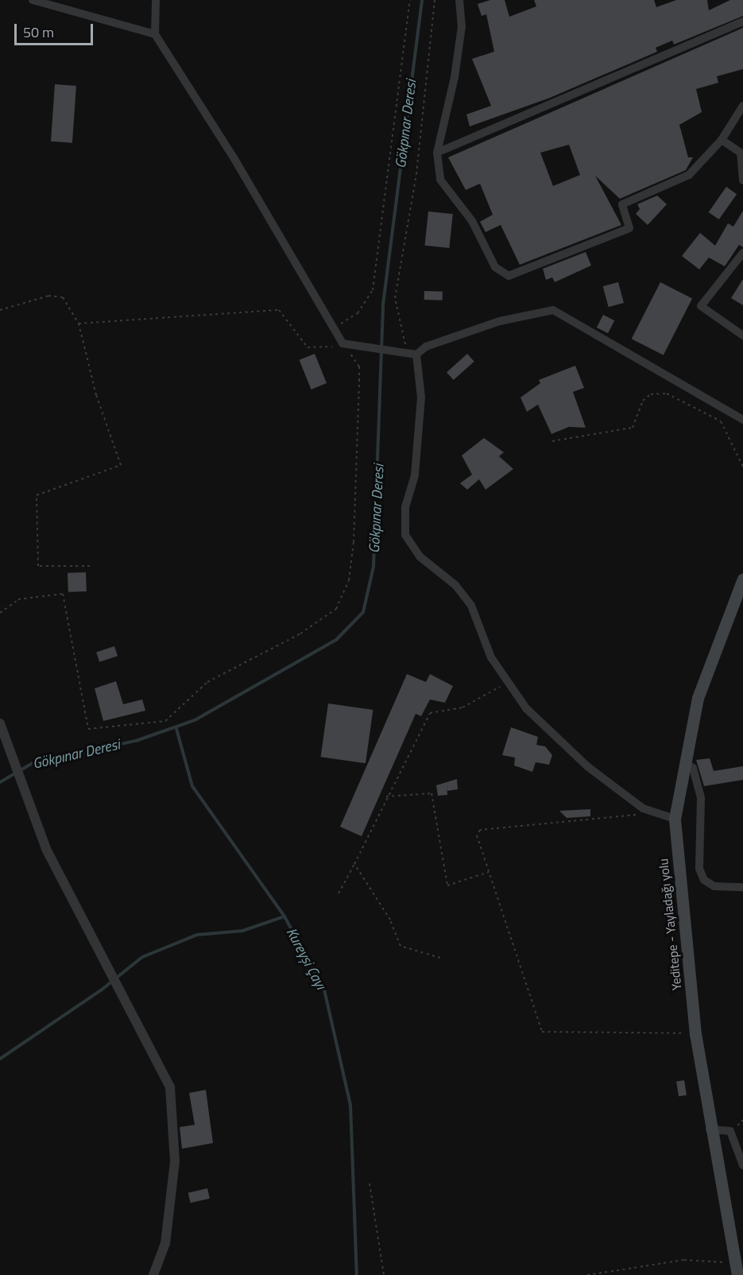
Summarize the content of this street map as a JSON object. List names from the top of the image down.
{
  "streets": {
    "main road": ["Yeditepe - Yayladağı yolu"]
  },
  "water": ["Gökpınar Deresi", "Kureyşi Çayı"],
  "scale_bar": "50 m"
}
